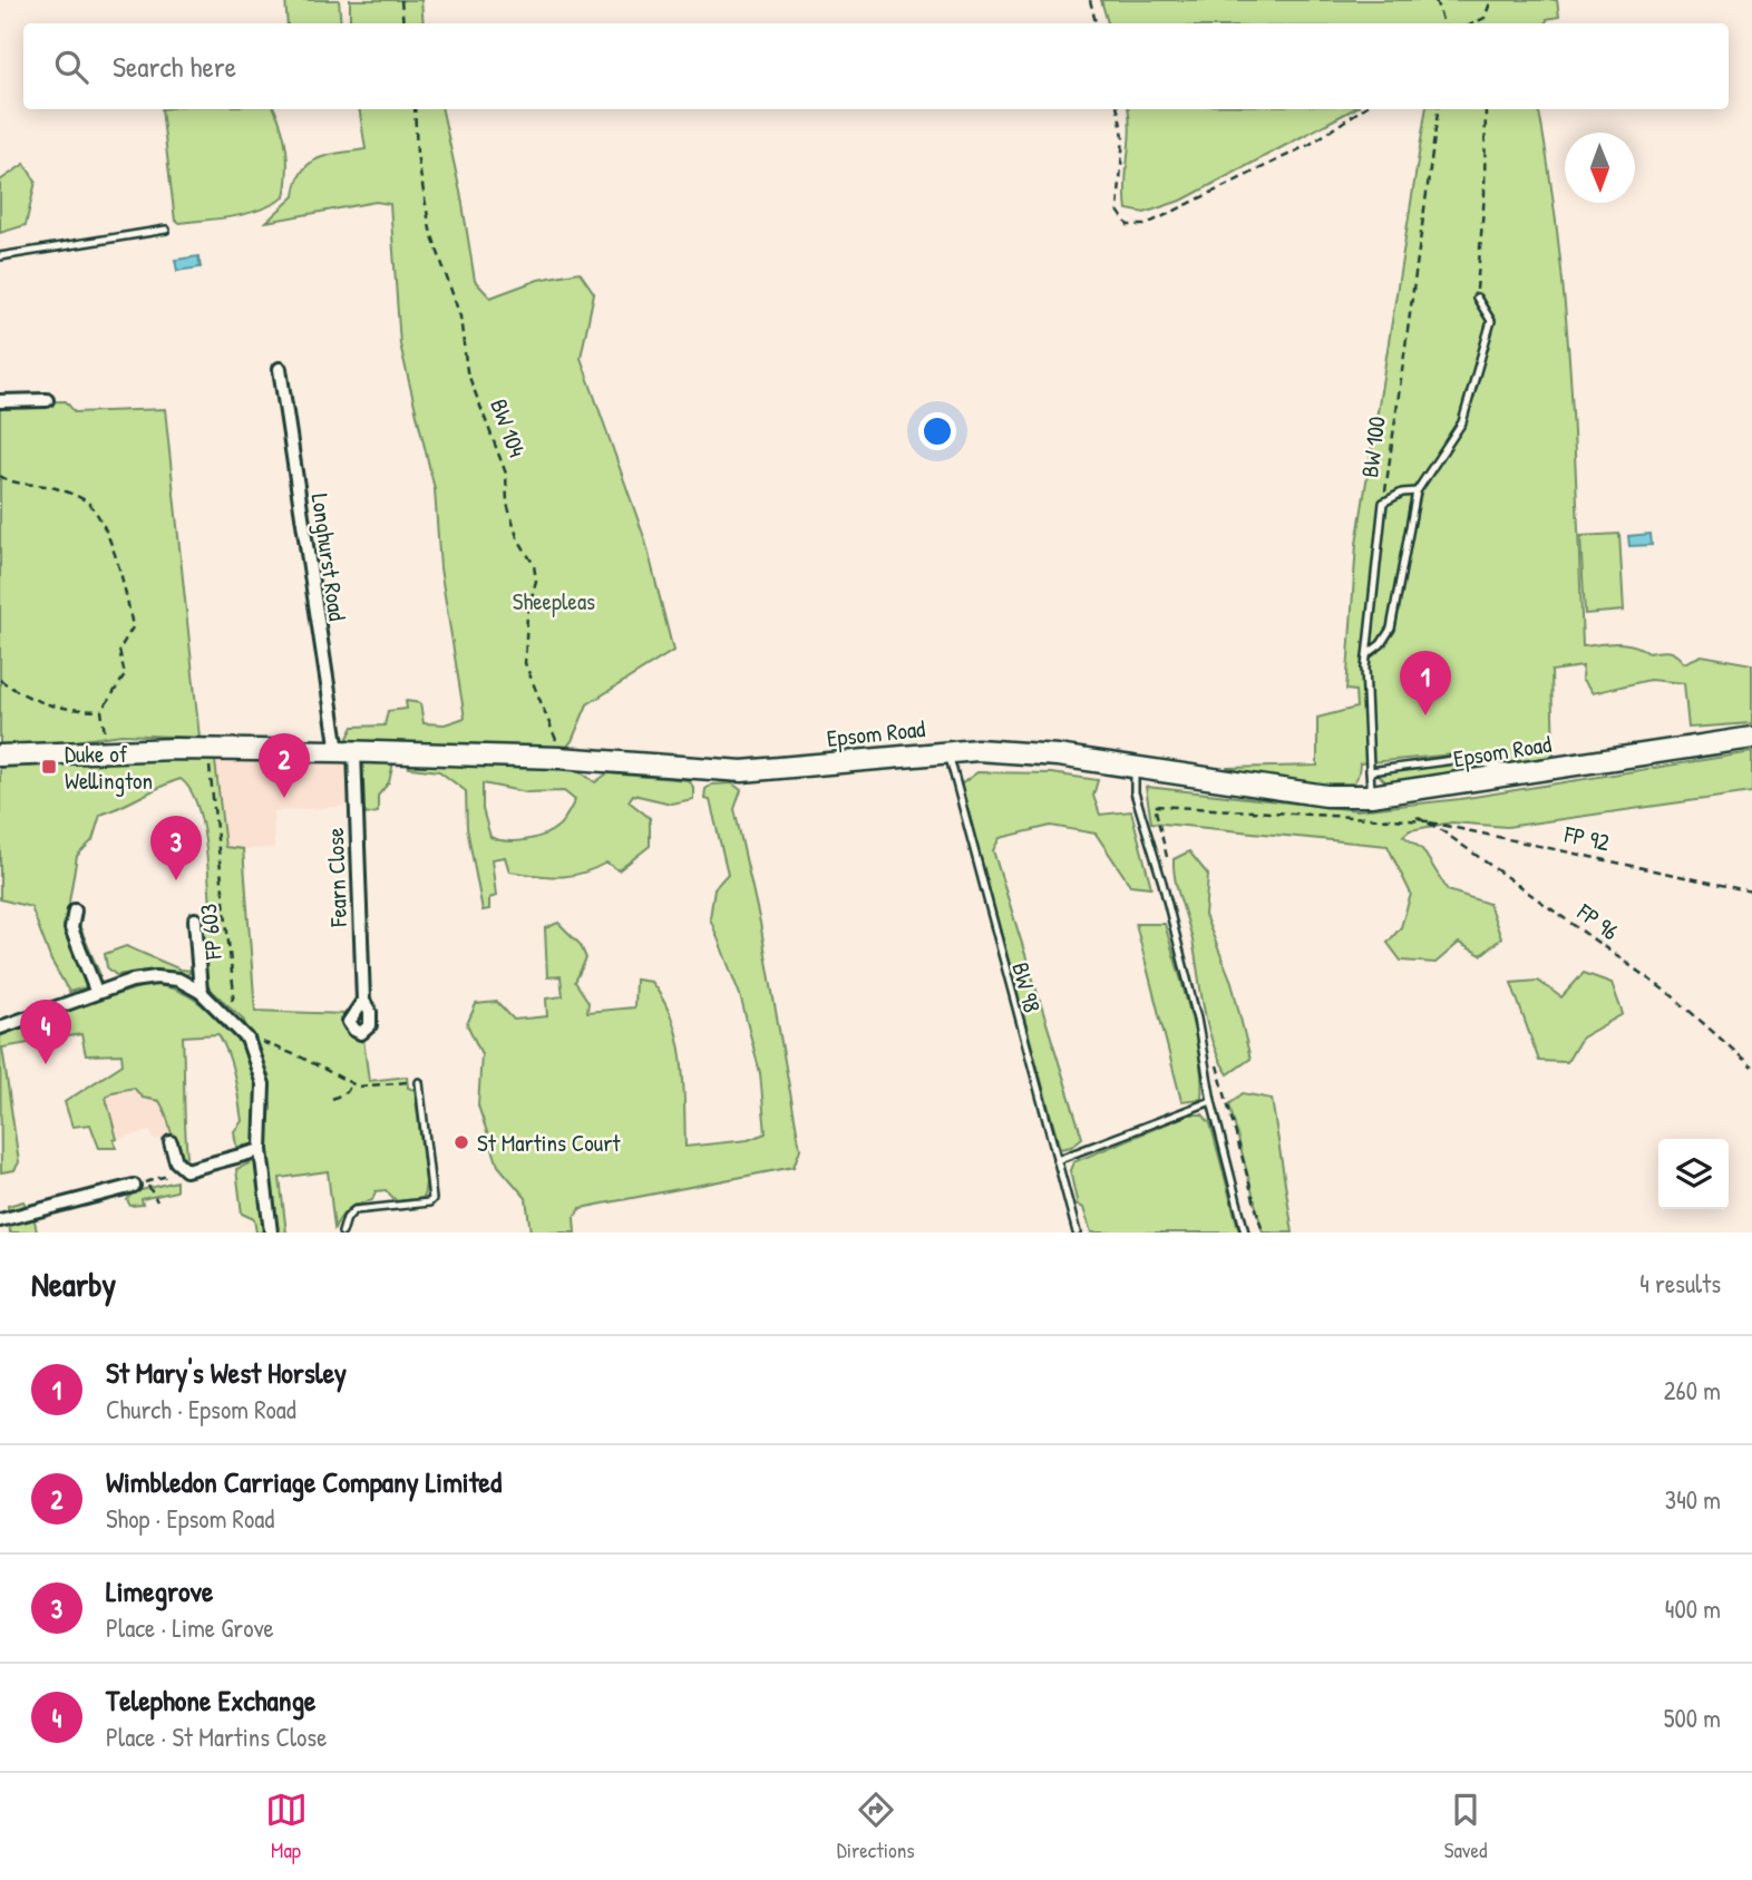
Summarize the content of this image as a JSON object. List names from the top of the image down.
{
  "streets": {
    "main road": ["Epsom Road"],
    "street": ["Longhurst Road", "Fearn Close"],
    "lane": ["BW 100", "BW 98"],
    "path": [
      "BW 104",
      "FP 92",
      "FP 96",
      "FP 603"
    ]
  },
  "crossings": [
    ["BW 104", "Epsom Road"],
    ["BW 100", "Epsom Road"],
    ["Longhurst Road", "Epsom Road"],
    ["Longhurst Road", "Fearn Close"],
    ["Epsom Road", "Fearn Close"],
    ["Epsom Road", "FP 603"],
    ["Epsom Road", "BW 98"],
    ["FP 92", "FP 96"]
  ],
  "parks": ["Sheepleas"],
  "places": {
    "transit": ["Duke of Wellington"],
    "other": ["St Martins Court"]
  },
  "north": "bottom",
  "page": {
    "search": "Search here",
    "pins": [
      "1",
      "2",
      "3",
      "4"
    ],
    "heading": ["Nearby", "4 results"],
    "list": [
      {
        "mark": "1",
        "name": "St Mary's West Horsley",
        "note": "Church · Epsom Road",
        "value": "260 m"
      },
      {
        "mark": "2",
        "name": "Wimbledon Carriage Company Limited",
        "note": "Shop · Epsom Road",
        "value": "340 m"
      },
      {
        "mark": "3",
        "name": "Limegrove",
        "note": "Place · Lime Grove",
        "value": "400 m"
      },
      {
        "mark": "4",
        "name": "Telephone Exchange",
        "note": "Place · St Martins Close",
        "value": "500 m"
      }
    ],
    "nav": ["Map", "Directions", "Saved"]
  }
}
